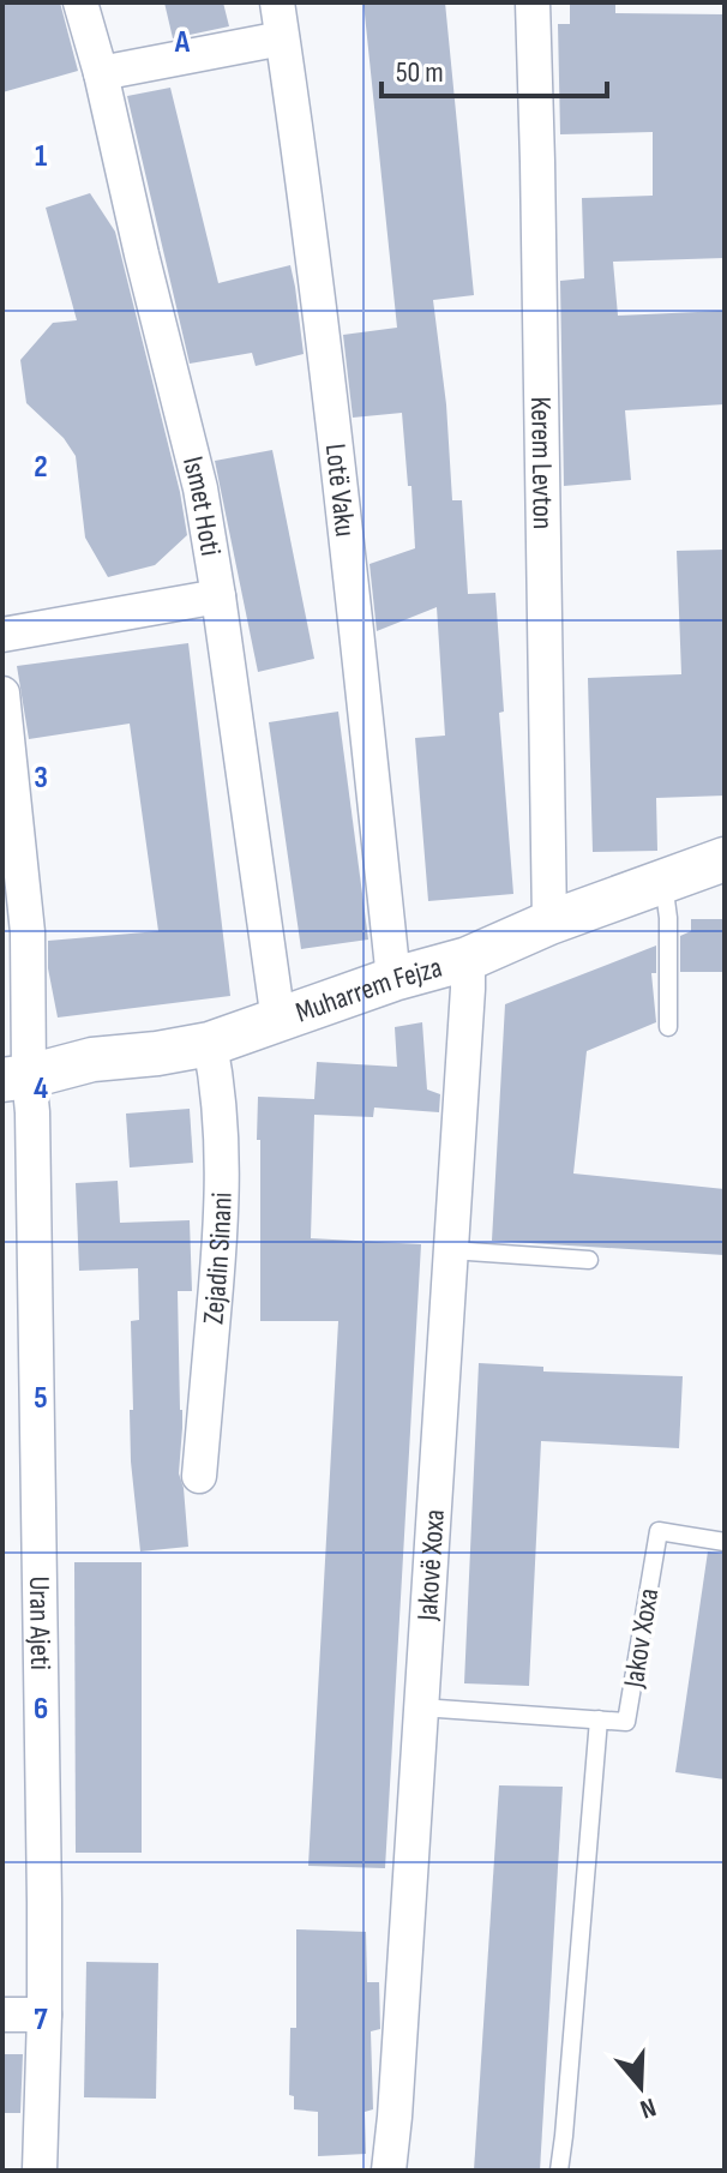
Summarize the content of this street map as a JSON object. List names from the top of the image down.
{
  "streets": {
    "street": [
      "Kerem Levton",
      "Lotë Vaku",
      "Ismet Hoti",
      "Muharrem Fejza",
      "Zejadin Sinani",
      "Jakovë Xoxa",
      "Uran Ajeti"
    ],
    "lane": ["Jakov Xoxa"]
  },
  "crossings": [
    ["Kerem Levton", "Muharrem Fejza"],
    ["Lotë Vaku", "Muharrem Fejza"],
    ["Ismet Hoti", "Muharrem Fejza"],
    ["Muharrem Fejza", "Zejadin Sinani"],
    ["Muharrem Fejza", "Jakovë Xoxa"],
    ["Muharrem Fejza", "Uran Ajeti"],
    ["Jakovë Xoxa", "Jakov Xoxa"]
  ],
  "scale_bar": "50 m",
  "north": "bottom",
  "grid": {
    "columns": ["A"],
    "rows": [
      "1",
      "2",
      "3",
      "4",
      "5",
      "6",
      "7"
    ]
  }
}
